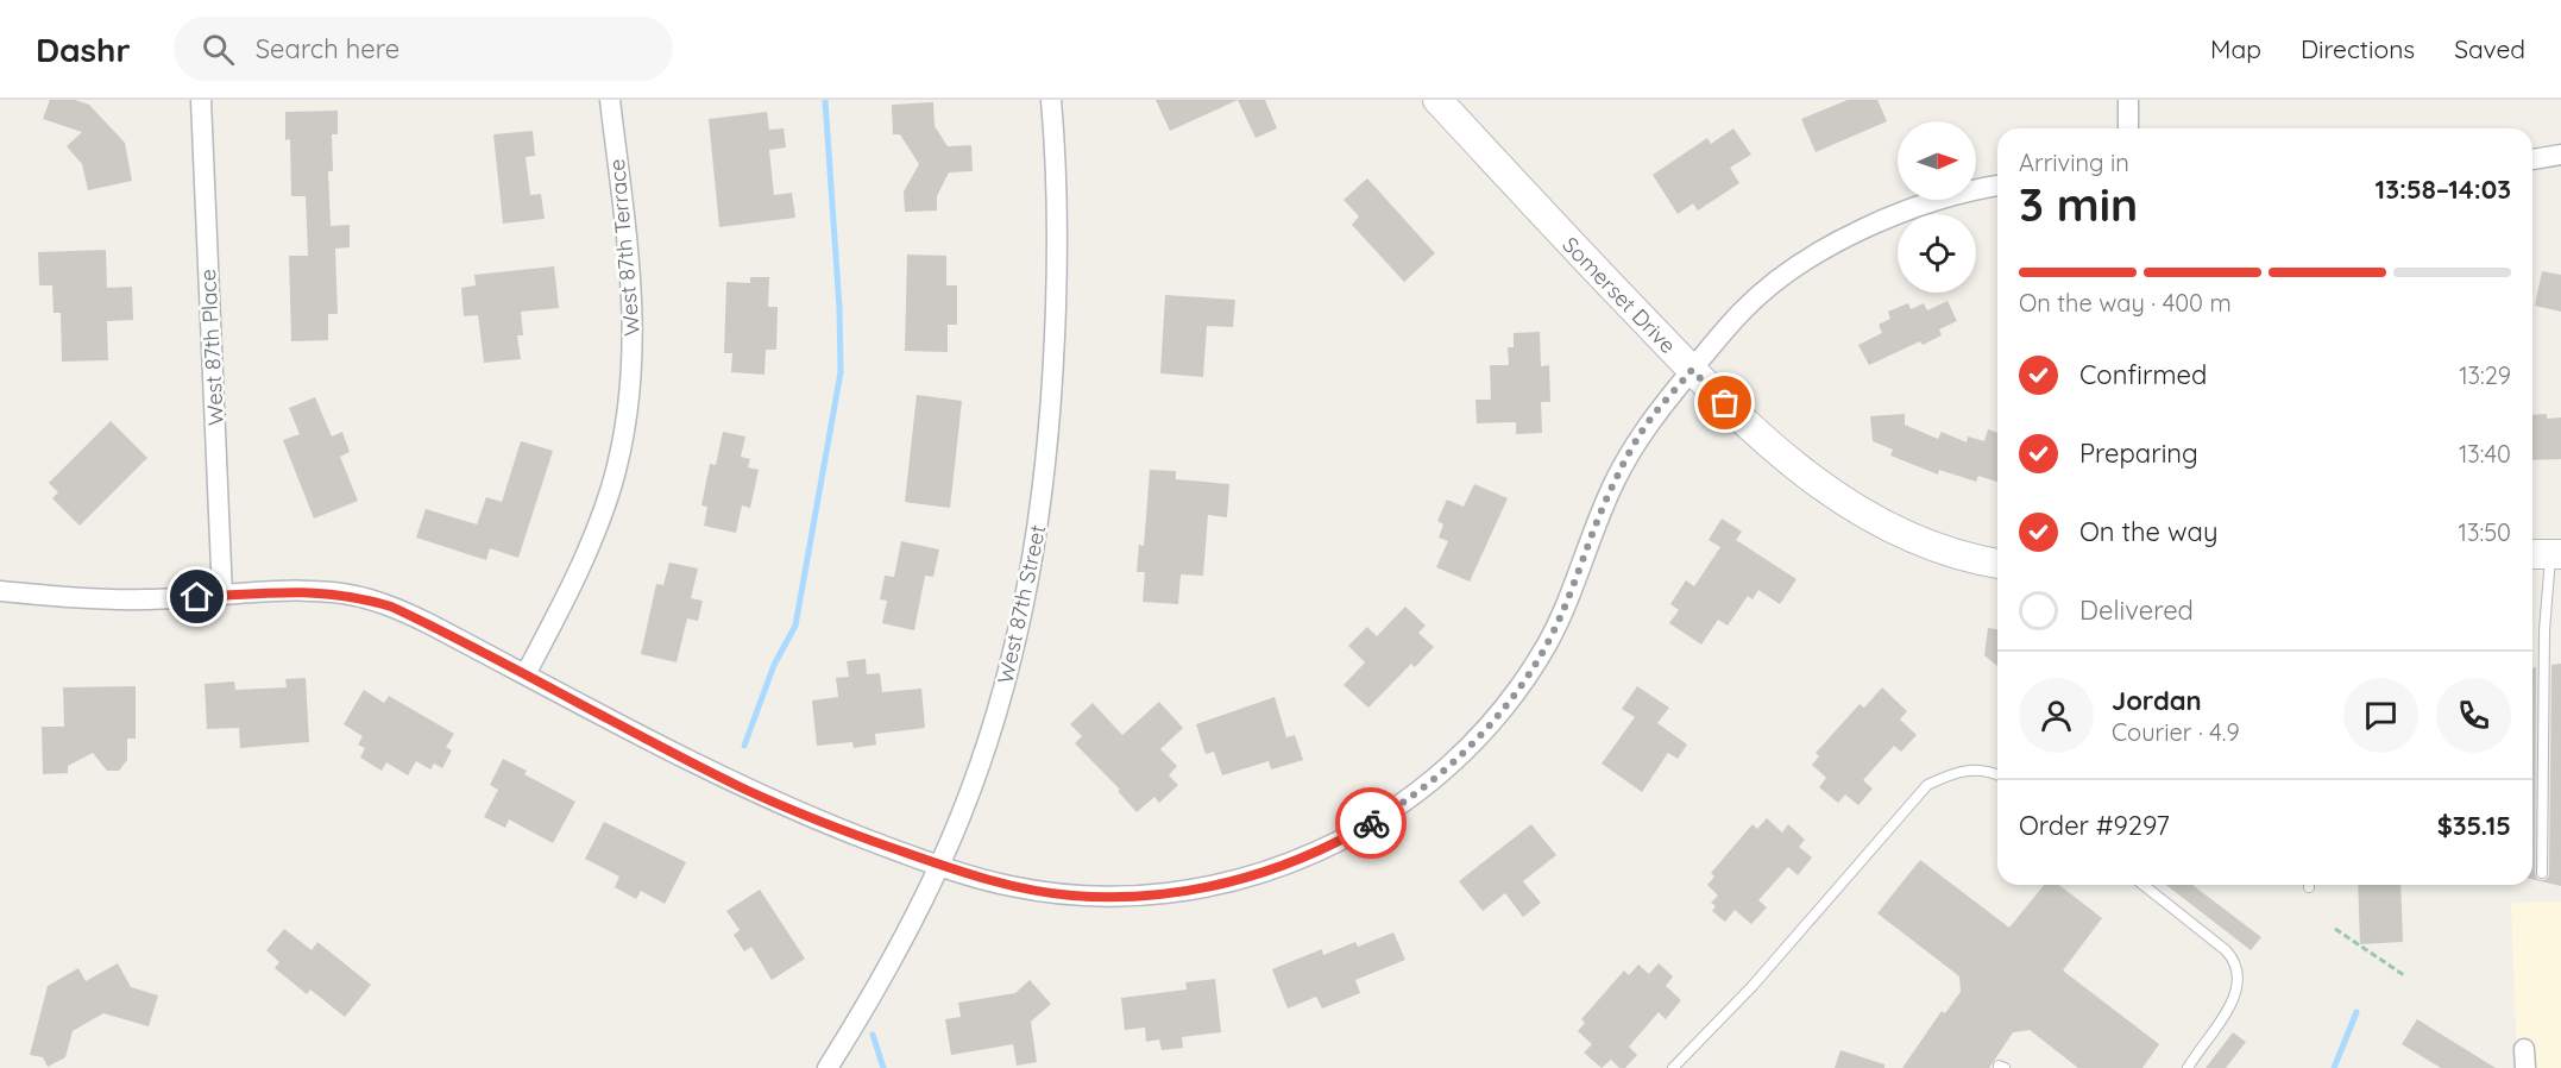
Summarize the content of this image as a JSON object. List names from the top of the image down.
{
  "streets": {
    "street": [
      "West 87th Terrace",
      "Somerset Drive",
      "West 87th Place",
      "West 87th Street"
    ]
  },
  "north": "right",
  "page": {
    "header": "Dashr",
    "search": "Search here",
    "nav": ["Map", "Directions", "Saved"],
    "heading": ["3 min", "Arriving in", "13:58–14:03"],
    "panel": [
      "Jordan",
      "Courier · 4.9",
      "Order #9297",
      "$35.15"
    ],
    "bar": "On the way · 400 m",
    "list": [
      ["Confirmed", "13:29"],
      ["Preparing", "13:40"],
      ["On the way", "13:50"],
      "Delivered"
    ]
  }
}
